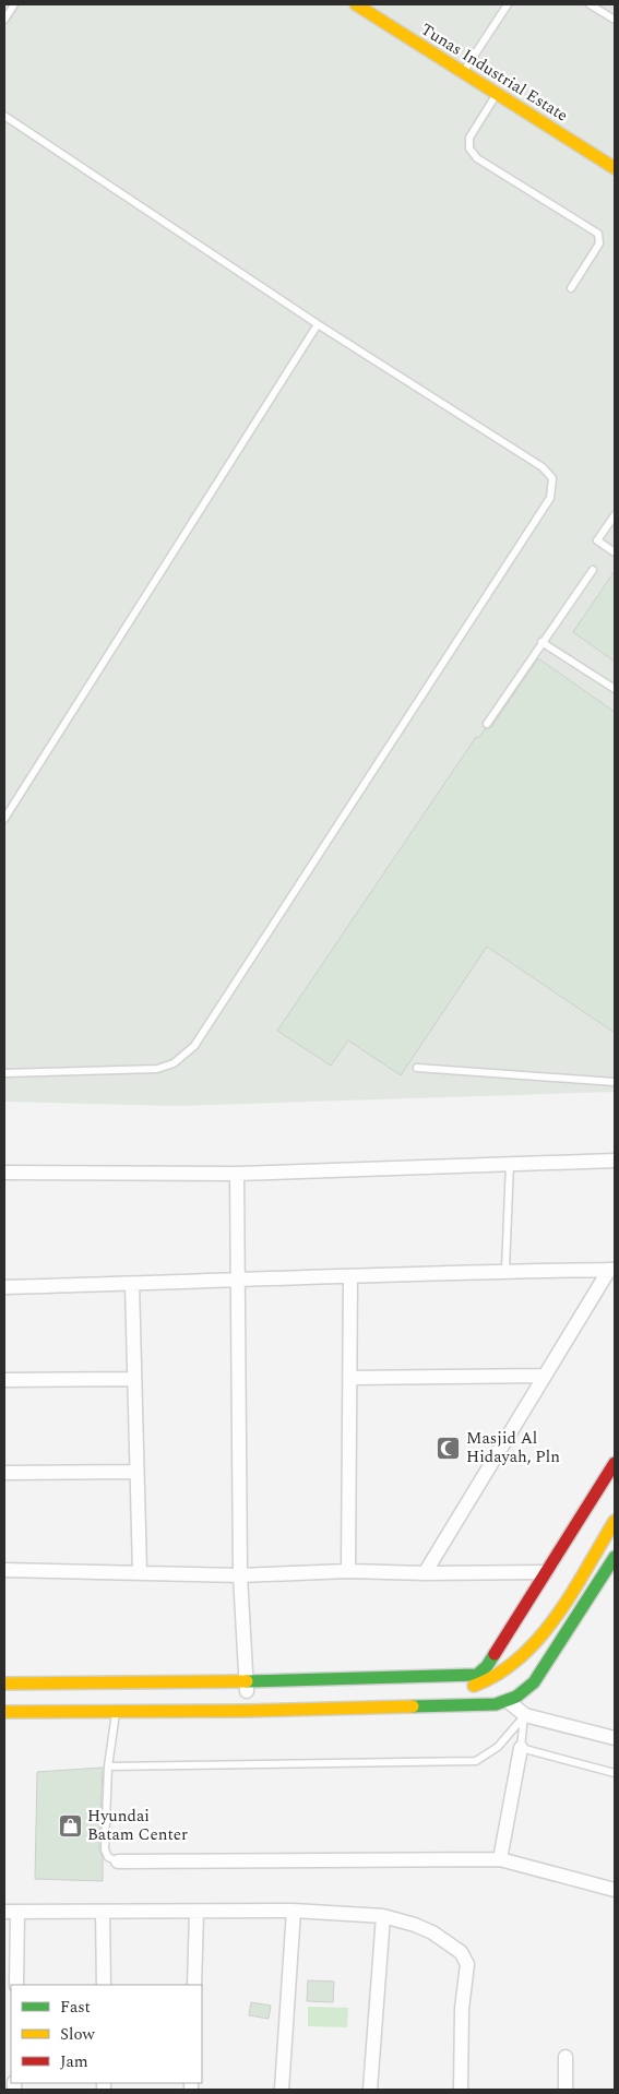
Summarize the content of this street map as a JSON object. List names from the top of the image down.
{
  "streets": {
    "main road": ["Tunas Industrial Estate"]
  },
  "places": {
    "mosque": ["Masjid Al Hidayah, Pln"],
    "shop": ["Hyundai Batam Center"]
  },
  "legend": ["Fast", "Slow", "Jam"]
}
